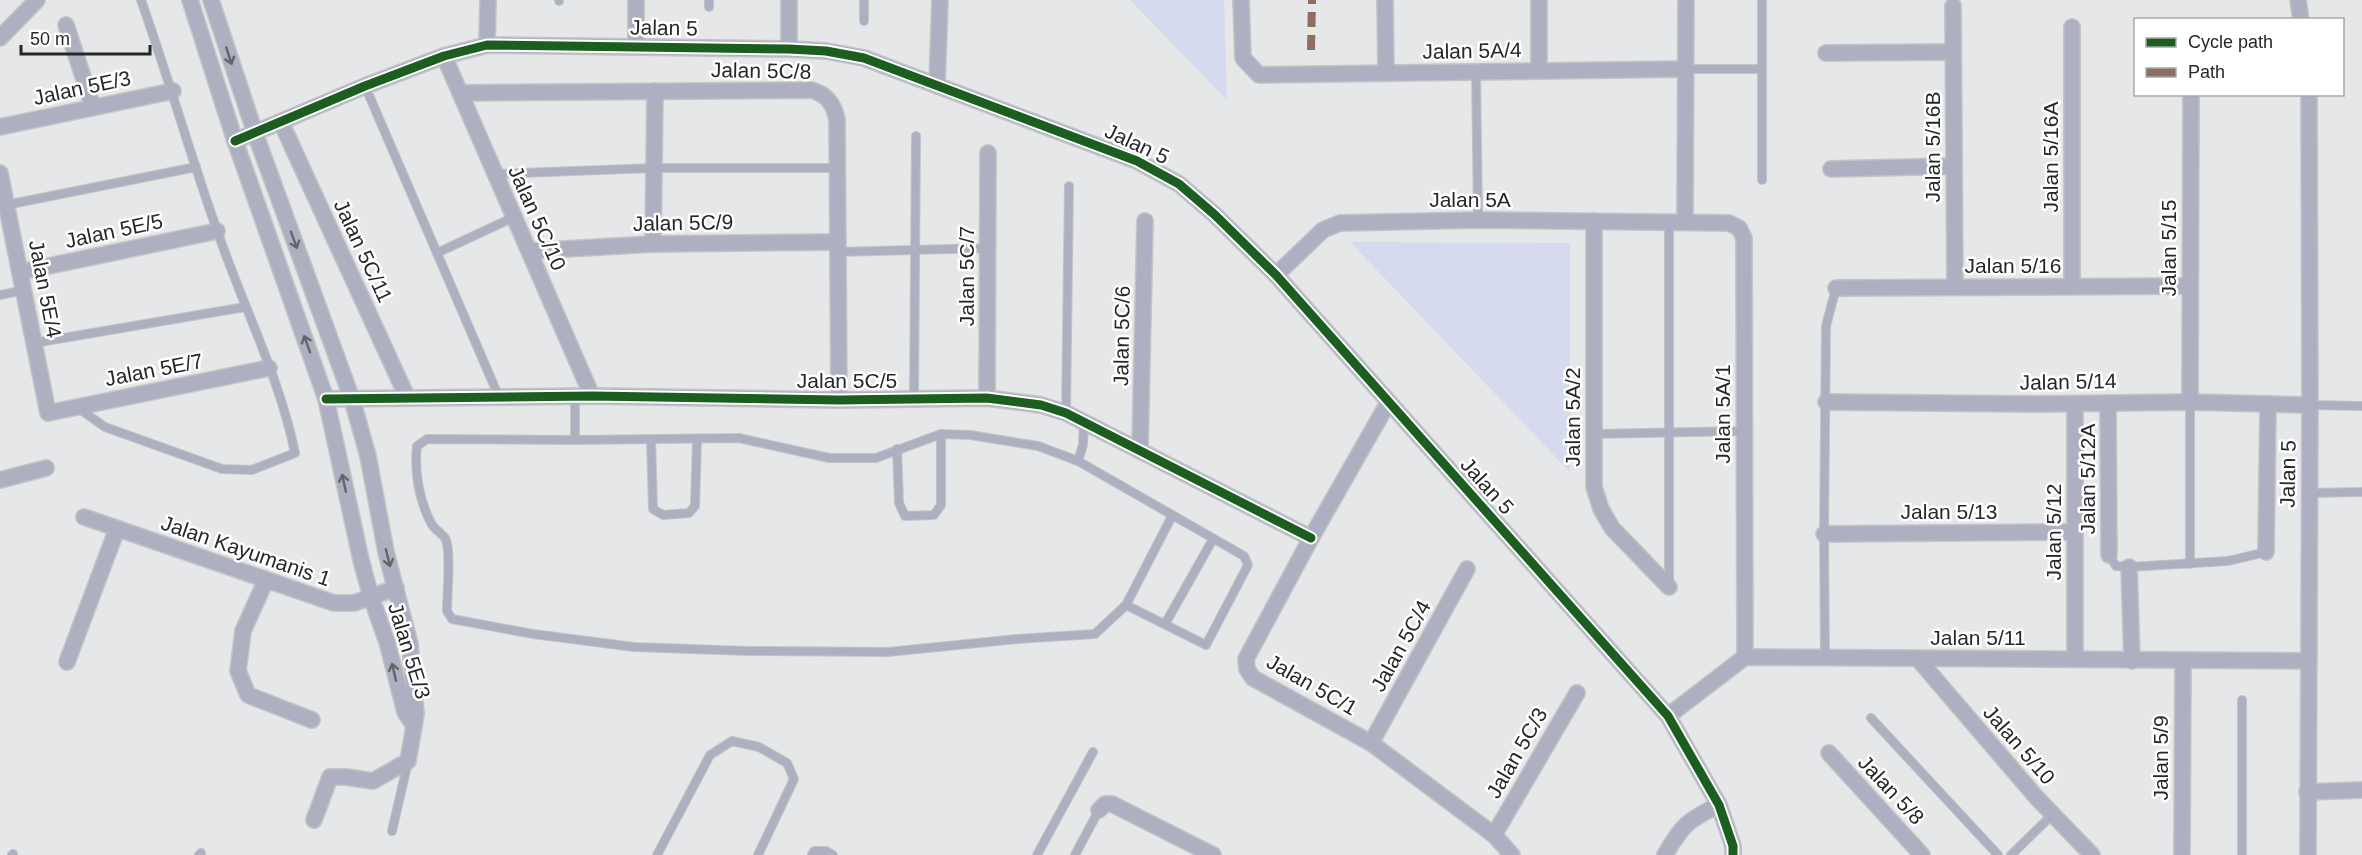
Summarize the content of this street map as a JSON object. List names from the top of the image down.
{
  "streets": {
    "street": [
      "Jalan 5",
      "Jalan 5A/4",
      "Jalan 5C/8",
      "Jalan 5E/3",
      "Jalan 5/16B",
      "Jalan 5/16A",
      "Jalan 5A",
      "Jalan 5C/10",
      "Jalan 5C/9",
      "Jalan 5E/5",
      "Jalan 5/15",
      "Jalan 5C/11",
      "Jalan 5/16",
      "Jalan 5C/7",
      "Jalan 5E/4",
      "Jalan 5C/6",
      "Jalan 5E/7",
      "Jalan 5C/5",
      "Jalan 5/14",
      "Jalan 5A/1",
      "Jalan 5A/2",
      "Jalan 5/12A",
      "Jalan 5/13",
      "Jalan 5/12",
      "Jalan Kayumanis 1",
      "Jalan 5/11",
      "Jalan 5C/4",
      "Jalan 5C/1",
      "Jalan 5/10",
      "Jalan 5C/3",
      "Jalan 5/9",
      "Jalan 5/8"
    ]
  },
  "crossings": [
    ["Jalan 5", "Jalan 5E/3"],
    ["Jalan 5", "Jalan 5A"],
    ["Jalan 5", "Jalan 5C/10"],
    ["Jalan 5", "Jalan 5C/11"],
    ["Jalan 5", "Jalan 5/14"],
    ["Jalan 5", "Jalan 5/11"],
    ["Jalan 5", "Jalan 5C/1"],
    ["Jalan 5C/8", "Jalan 5C/10"],
    ["Jalan 5C/8", "Jalan 5C/9"],
    ["Jalan 5C/8", "Jalan 5C/5"],
    ["Jalan 5E/3", "Jalan 5C/5"],
    ["Jalan 5E/3", "Jalan Kayumanis 1"],
    ["Jalan 5/16B", "Jalan 5/16"],
    ["Jalan 5/16A", "Jalan 5/16"],
    ["Jalan 5A", "Jalan 5A/1"],
    ["Jalan 5A", "Jalan 5A/2"],
    ["Jalan 5C/10", "Jalan 5C/9"],
    ["Jalan 5C/10", "Jalan 5C/5"],
    ["Jalan 5E/5", "Jalan 5E/4"],
    ["Jalan 5/15", "Jalan 5/16"],
    ["Jalan 5/15", "Jalan 5/14"],
    ["Jalan 5C/11", "Jalan 5C/5"],
    ["Jalan 5C/7", "Jalan 5C/5"],
    ["Jalan 5E/4", "Jalan 5E/7"],
    ["Jalan 5C/6", "Jalan 5C/5"],
    ["Jalan 5C/5", "Jalan 5C/1"],
    ["Jalan 5/14", "Jalan 5/12A"],
    ["Jalan 5/14", "Jalan 5/12"],
    ["Jalan 5A/1", "Jalan 5/11"],
    ["Jalan 5/13", "Jalan 5/12"],
    ["Jalan 5/12", "Jalan 5/11"],
    ["Jalan 5/11", "Jalan 5/10"],
    ["Jalan 5/11", "Jalan 5/9"],
    ["Jalan 5C/4", "Jalan 5C/1"],
    ["Jalan 5C/1", "Jalan 5C/3"]
  ],
  "legend": ["Cycle path", "Path"],
  "scale_bar": "50 m"
}
